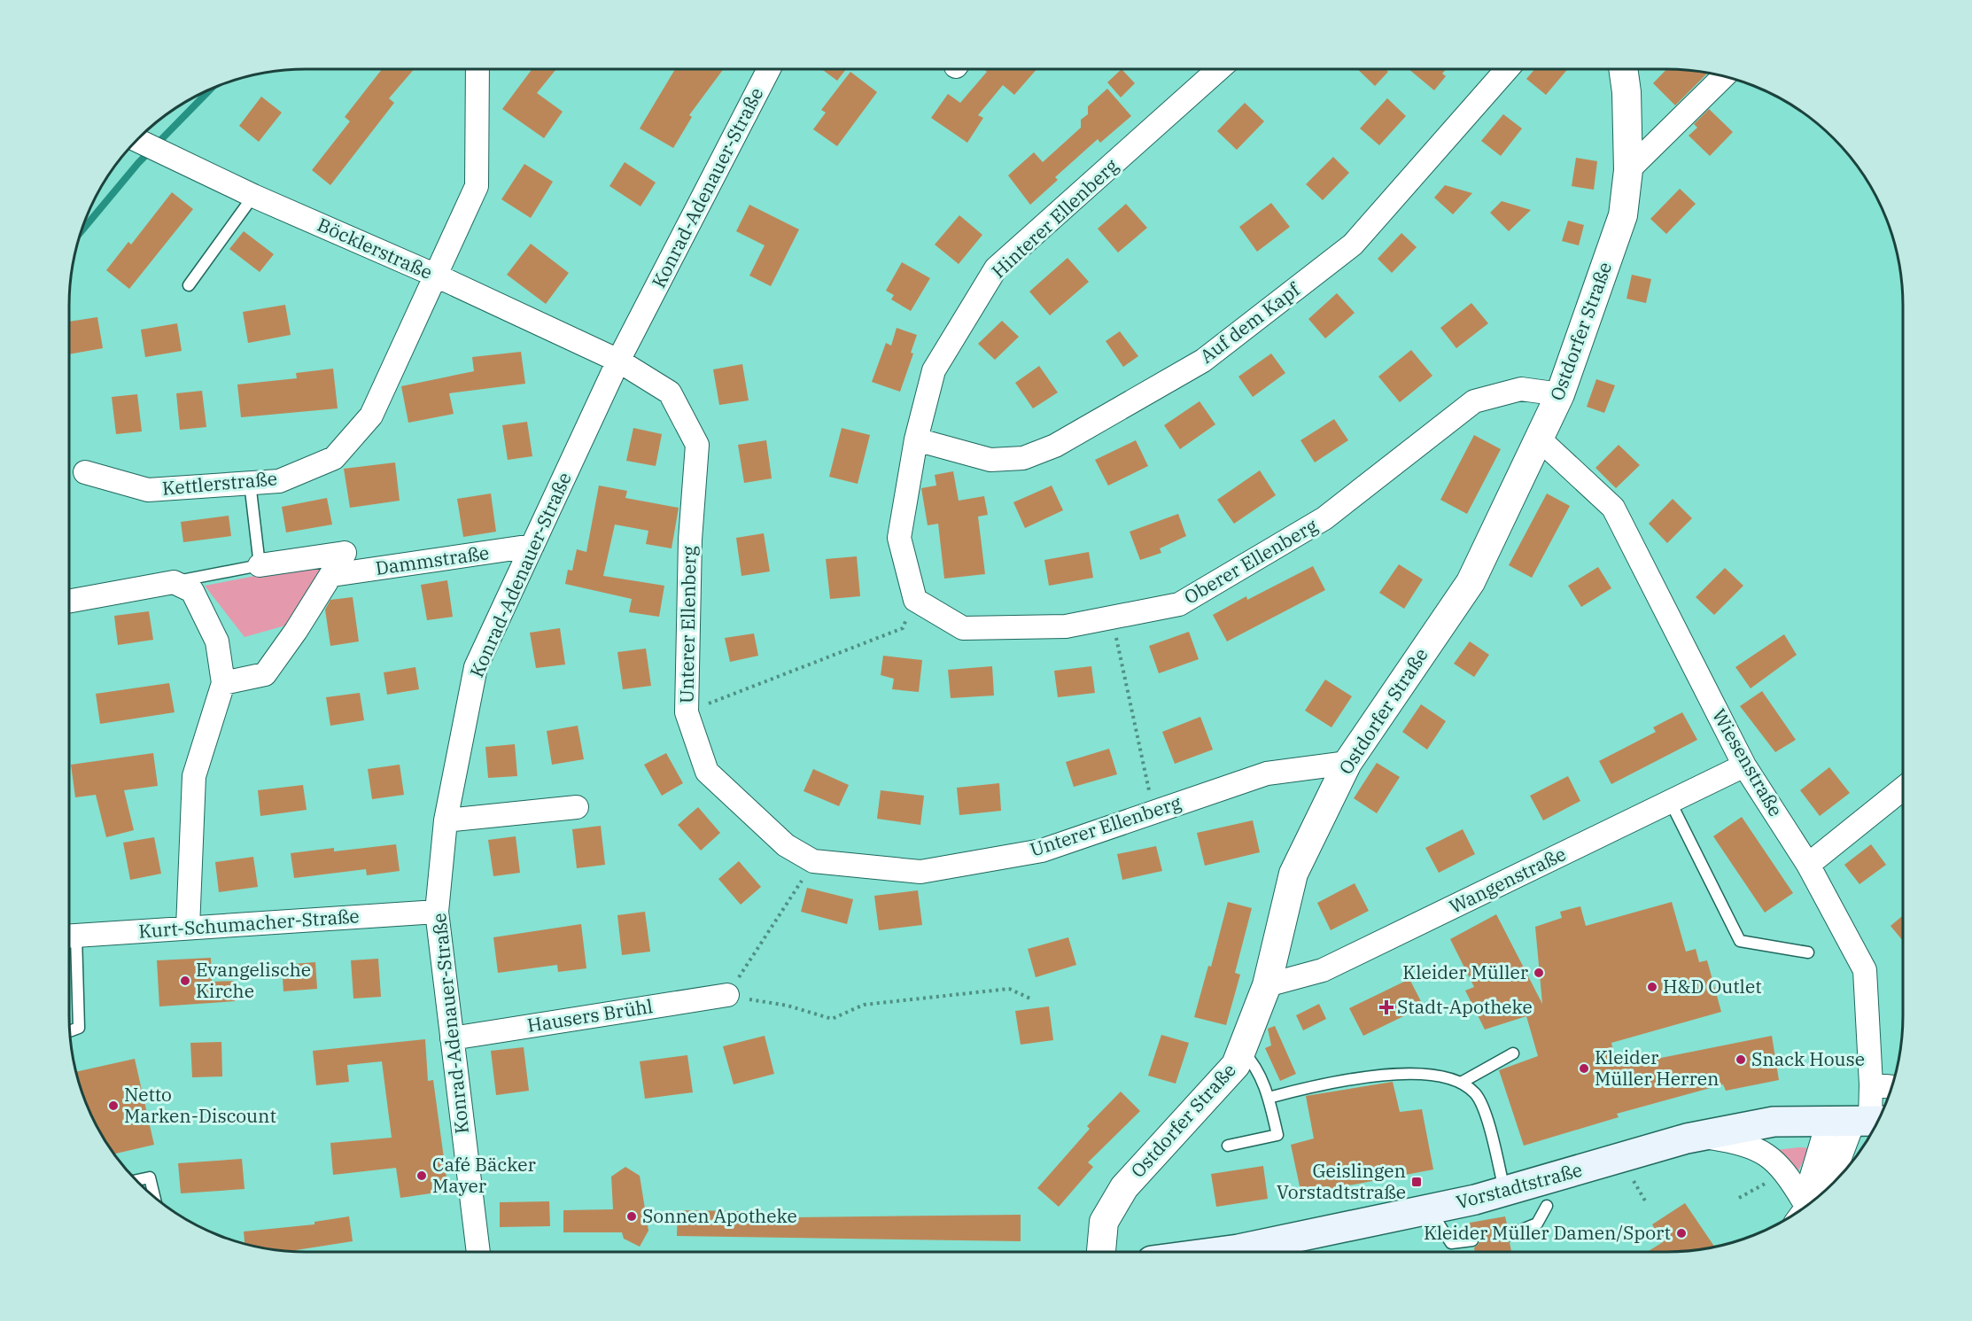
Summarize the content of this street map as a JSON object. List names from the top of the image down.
{
  "streets": {
    "main road": ["Vorstadtstraße"],
    "street": [
      "Konrad-Adenauer-Straße",
      "Hinterer Ellenberg",
      "Böcklerstraße",
      "Auf dem Kapf",
      "Ostdorfer Straße",
      "Kettlerstraße",
      "Dammstraße",
      "Oberer Ellenberg",
      "Unterer Ellenberg",
      "Wiesenstraße",
      "Wangenstraße",
      "Kurt-Schumacher-Straße",
      "Hausers Brühl"
    ]
  },
  "crossings": [
    ["Konrad-Adenauer-Straße", "Böcklerstraße"],
    ["Konrad-Adenauer-Straße", "Dammstraße"],
    ["Konrad-Adenauer-Straße", "Unterer Ellenberg"],
    ["Konrad-Adenauer-Straße", "Kurt-Schumacher-Straße"],
    ["Konrad-Adenauer-Straße", "Hausers Brühl"],
    ["Hinterer Ellenberg", "Auf dem Kapf"],
    ["Böcklerstraße", "Kettlerstraße"],
    ["Böcklerstraße", "Unterer Ellenberg"],
    ["Ostdorfer Straße", "Oberer Ellenberg"],
    ["Ostdorfer Straße", "Unterer Ellenberg"],
    ["Ostdorfer Straße", "Wiesenstraße"],
    ["Ostdorfer Straße", "Wangenstraße"],
    ["Wiesenstraße", "Wangenstraße"],
    ["Wiesenstraße", "Vorstadtstraße"]
  ],
  "places": {
    "other": [
      "Kleider Müller",
      "Evangelische Kirche",
      "H&D Outlet",
      "Snack House",
      "Kleider Müller Herren",
      "Netto Marken-Discount",
      "Café Bäcker Mayer",
      "Sonnen Apotheke",
      "Kleider Müller Damen/Sport"
    ],
    "health": ["Stadt-Apotheke"],
    "transit": ["Geislingen Vorstadtstraße"]
  }
}
